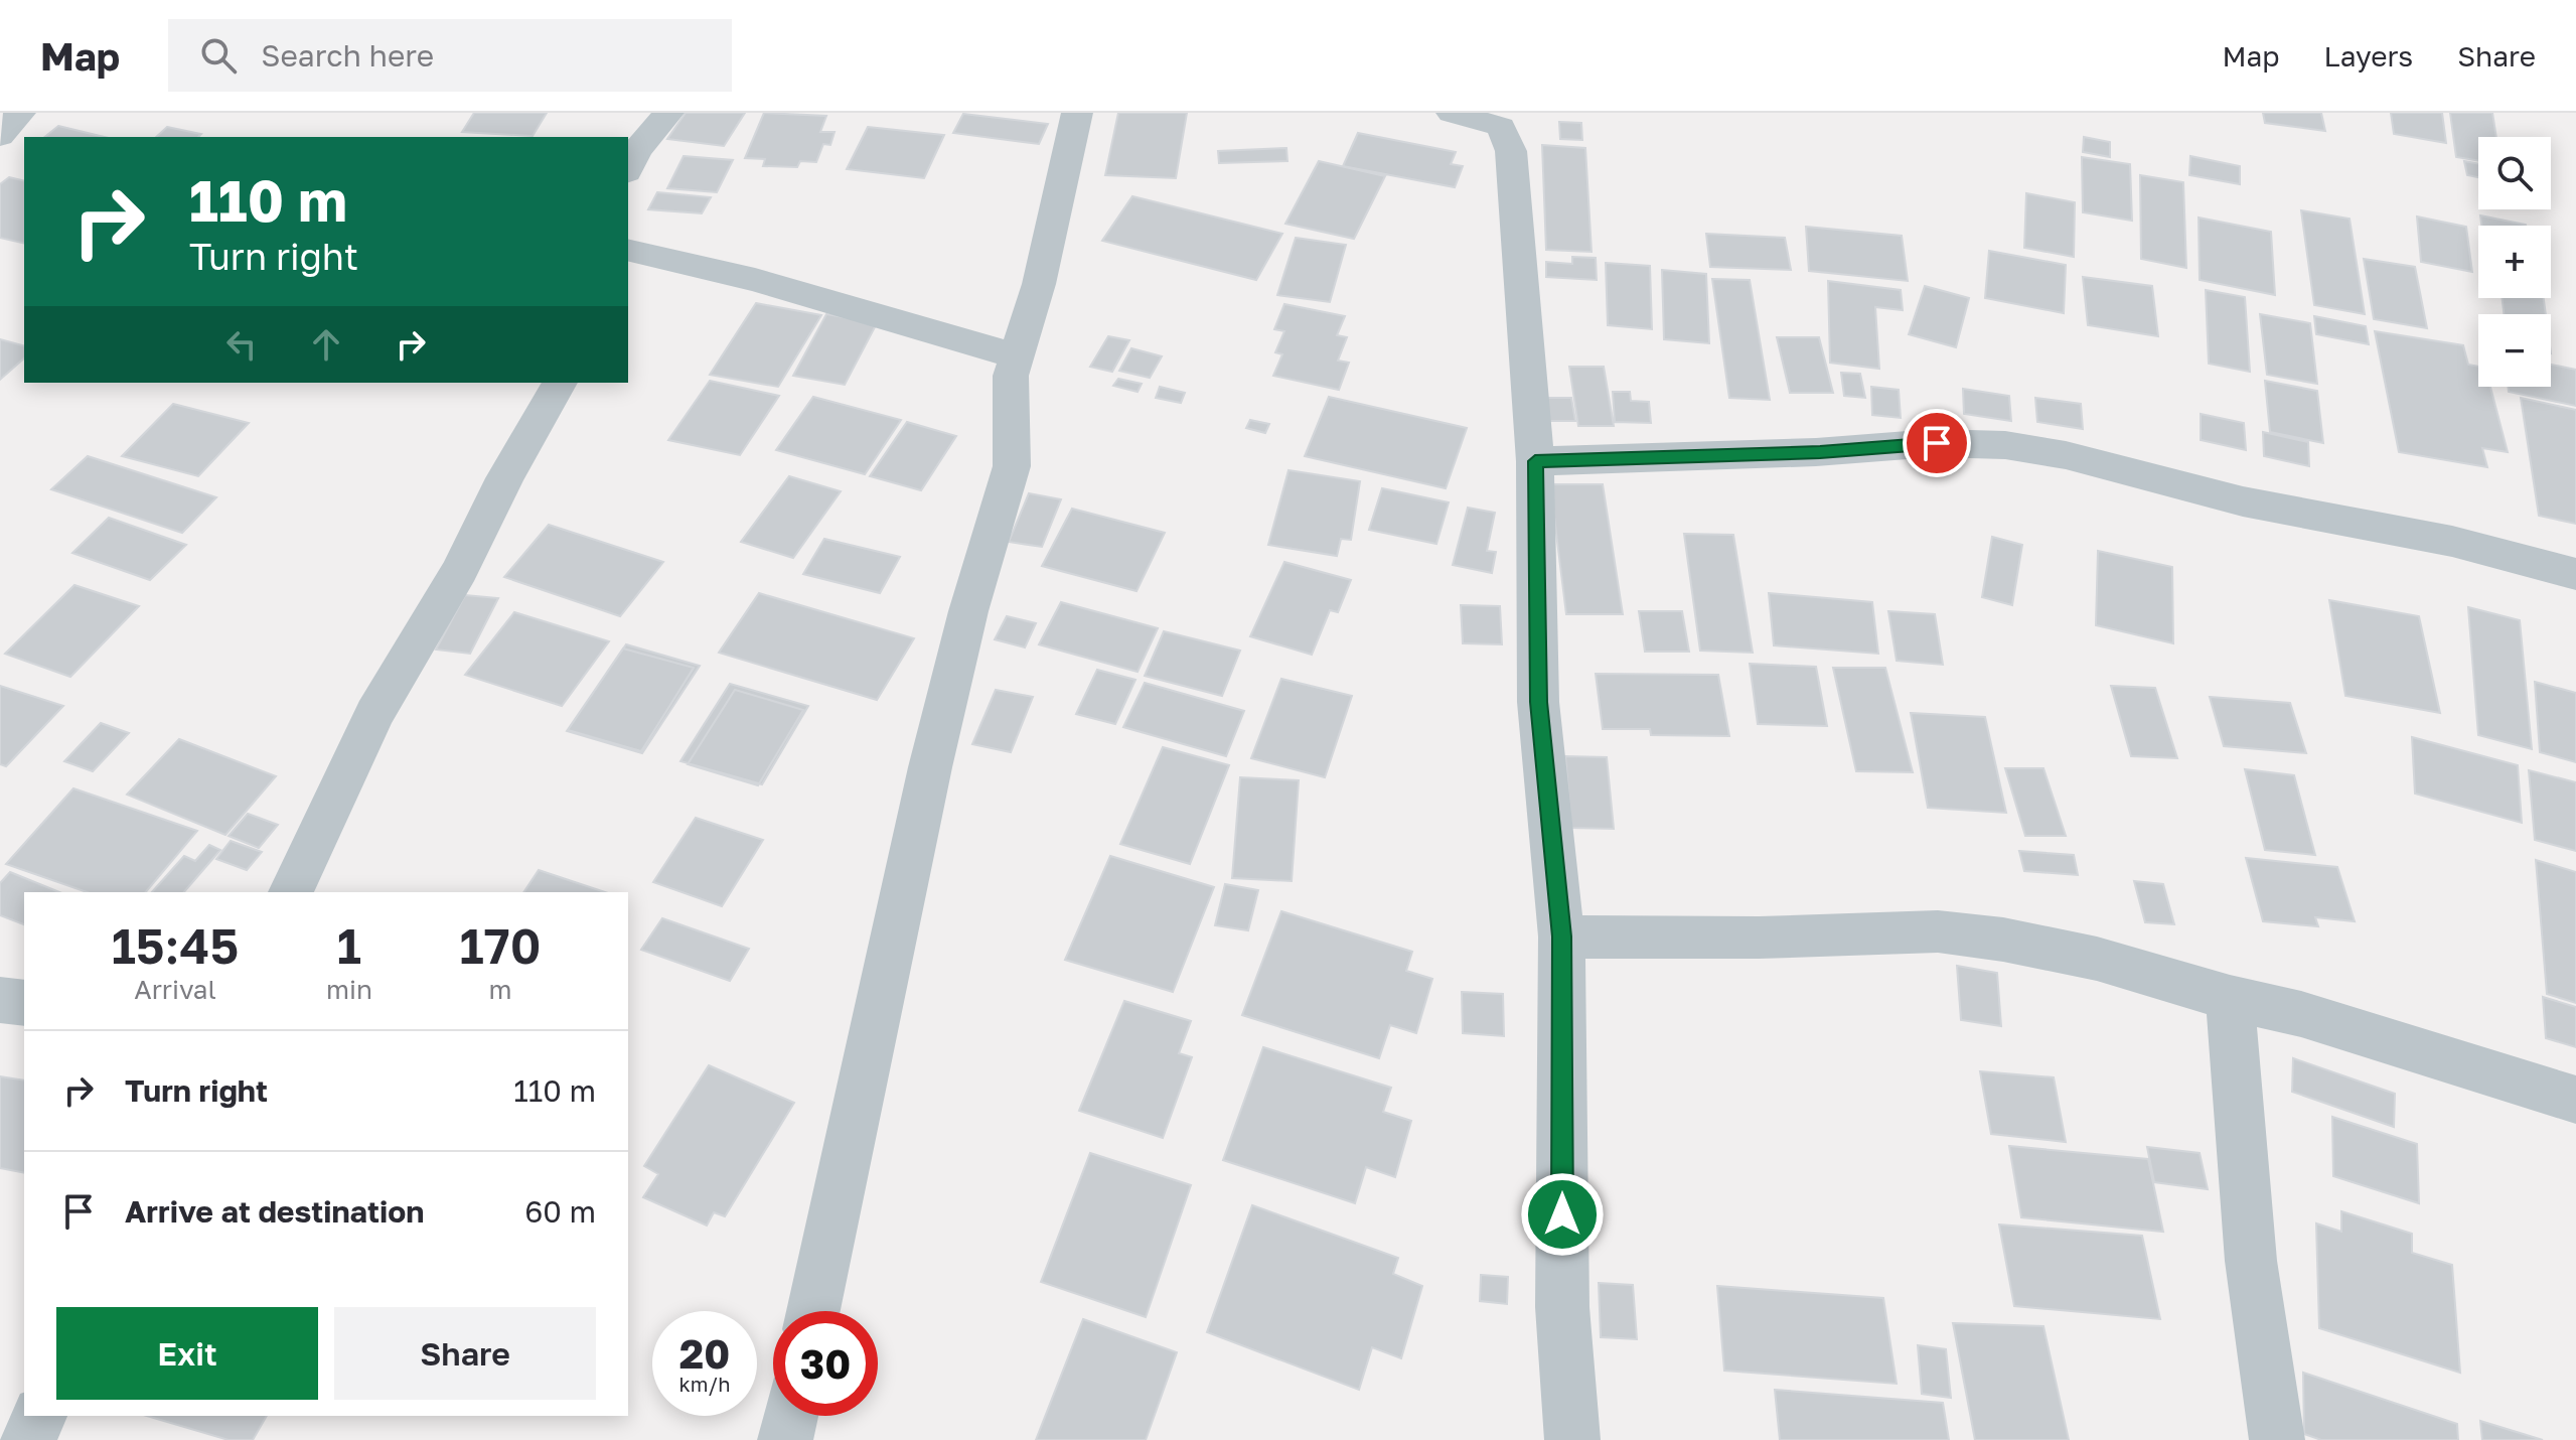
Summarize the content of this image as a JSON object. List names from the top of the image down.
{
  "page": {
    "header": "Map",
    "search": "Search here",
    "nav": ["Map", "Layers", "Share"],
    "map_buttons": ["+", "−"],
    "turn": ["110 m", "Turn right"],
    "eta": [
      "15:45",
      "Arrival",
      "1",
      "min",
      "170",
      "m"
    ],
    "list": [
      {
        "name": "Turn right",
        "value": "110 m"
      },
      {
        "name": "Arrive at destination",
        "value": "60 m"
      }
    ],
    "buttons": ["Exit", "Share"],
    "speed": "20 km/h",
    "limit": "30"
  }
}
